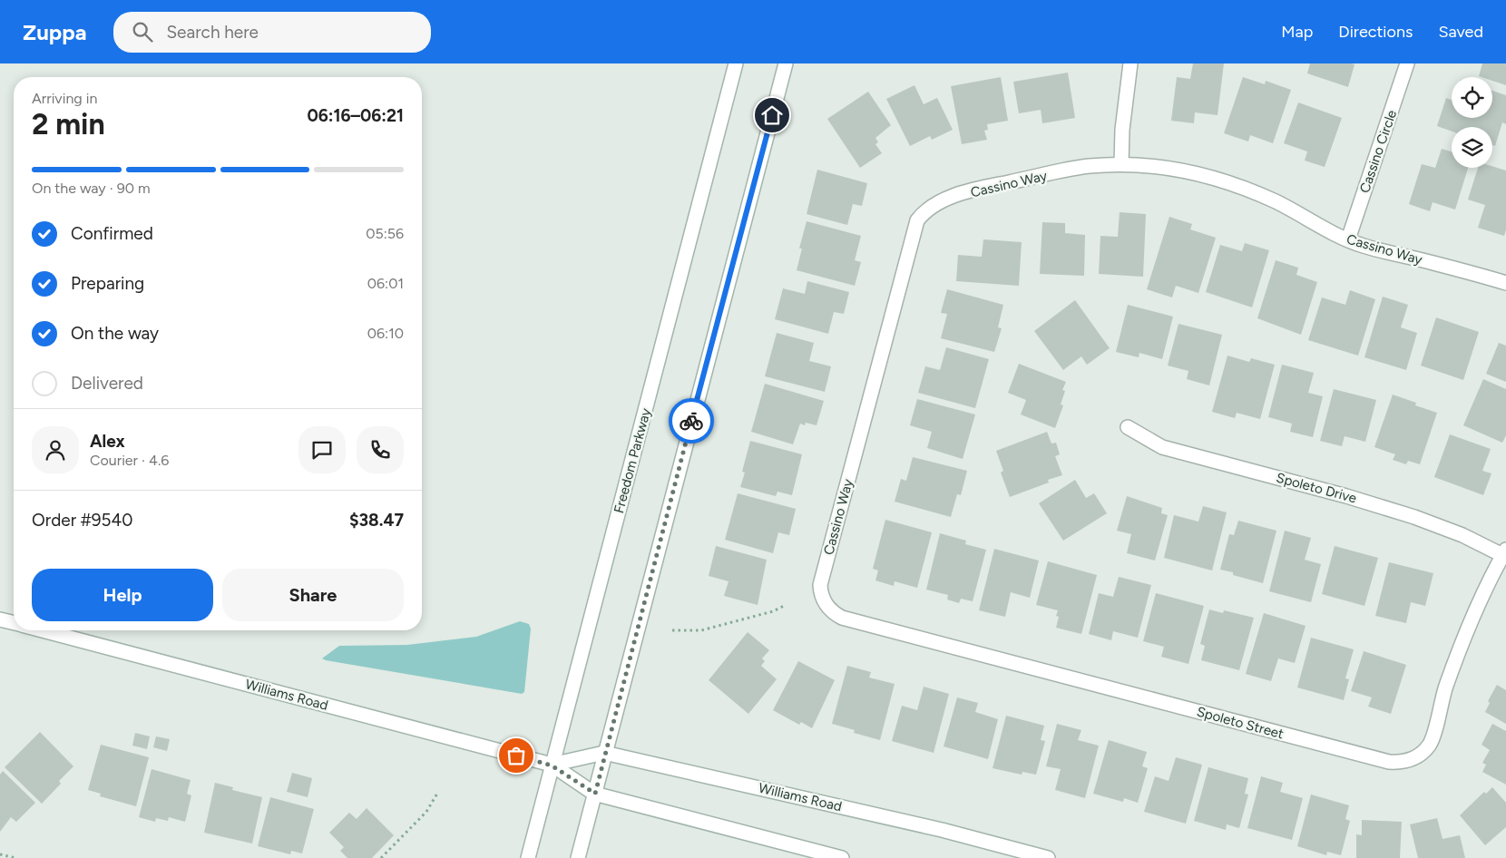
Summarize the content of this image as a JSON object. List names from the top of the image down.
{
  "streets": {
    "street": [
      "Cassino Circle",
      "Cassino Way",
      "Freedom Parkway",
      "Spoleto Drive",
      "Williams Road",
      "Spoleto Street"
    ]
  },
  "crossings": [
    ["Cassino Circle", "Cassino Way"],
    ["Cassino Way", "Spoleto Street"],
    ["Freedom Parkway", "Williams Road"],
    ["Spoleto Drive", "Spoleto Street"]
  ],
  "page": {
    "header": "Zuppa",
    "search": "Search here",
    "nav": ["Map", "Directions", "Saved"],
    "heading": ["2 min", "Arriving in", "06:16–06:21"],
    "panel": [
      "Alex",
      "Courier · 4.6",
      "Order #9540",
      "$38.47"
    ],
    "bar": "On the way · 90 m",
    "list": [
      ["Confirmed", "05:56"],
      ["Preparing", "06:01"],
      ["On the way", "06:10"],
      "Delivered"
    ],
    "buttons": ["Help", "Share"]
  }
}
